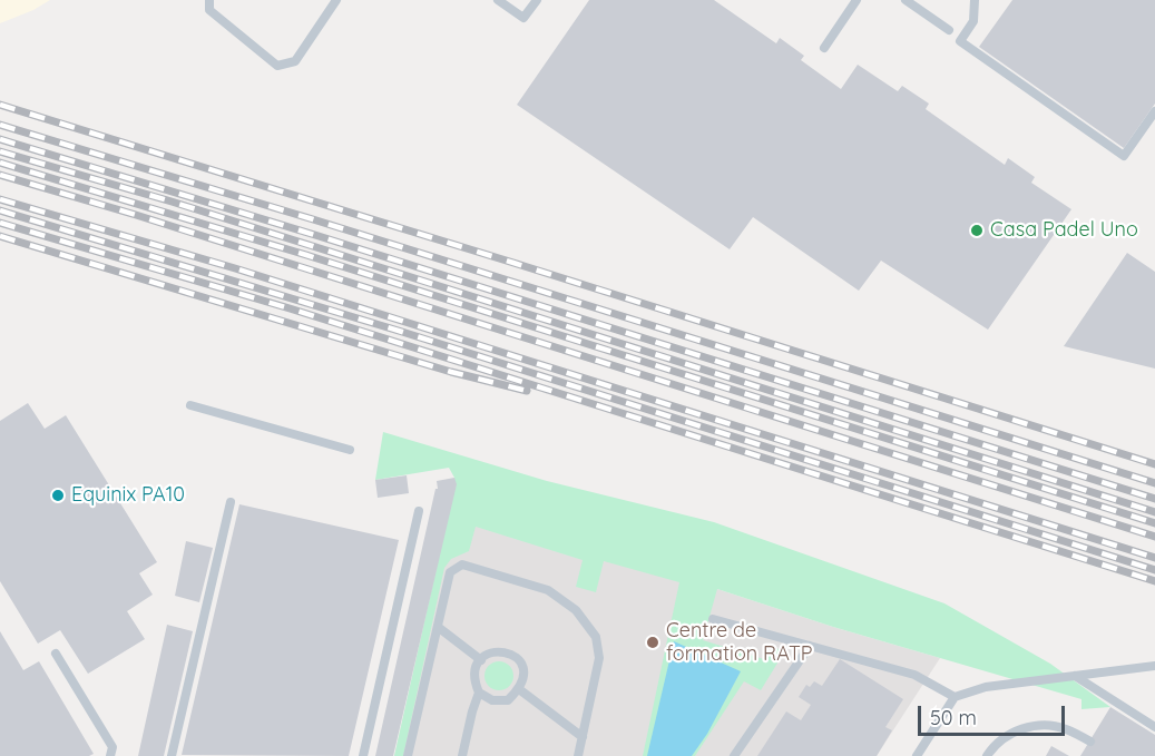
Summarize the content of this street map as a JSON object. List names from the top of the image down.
{
  "places": ["Casa Padel Uno", "Equinix PA10", "Centre de formation RATP"],
  "scale_bar": "50 m"
}
